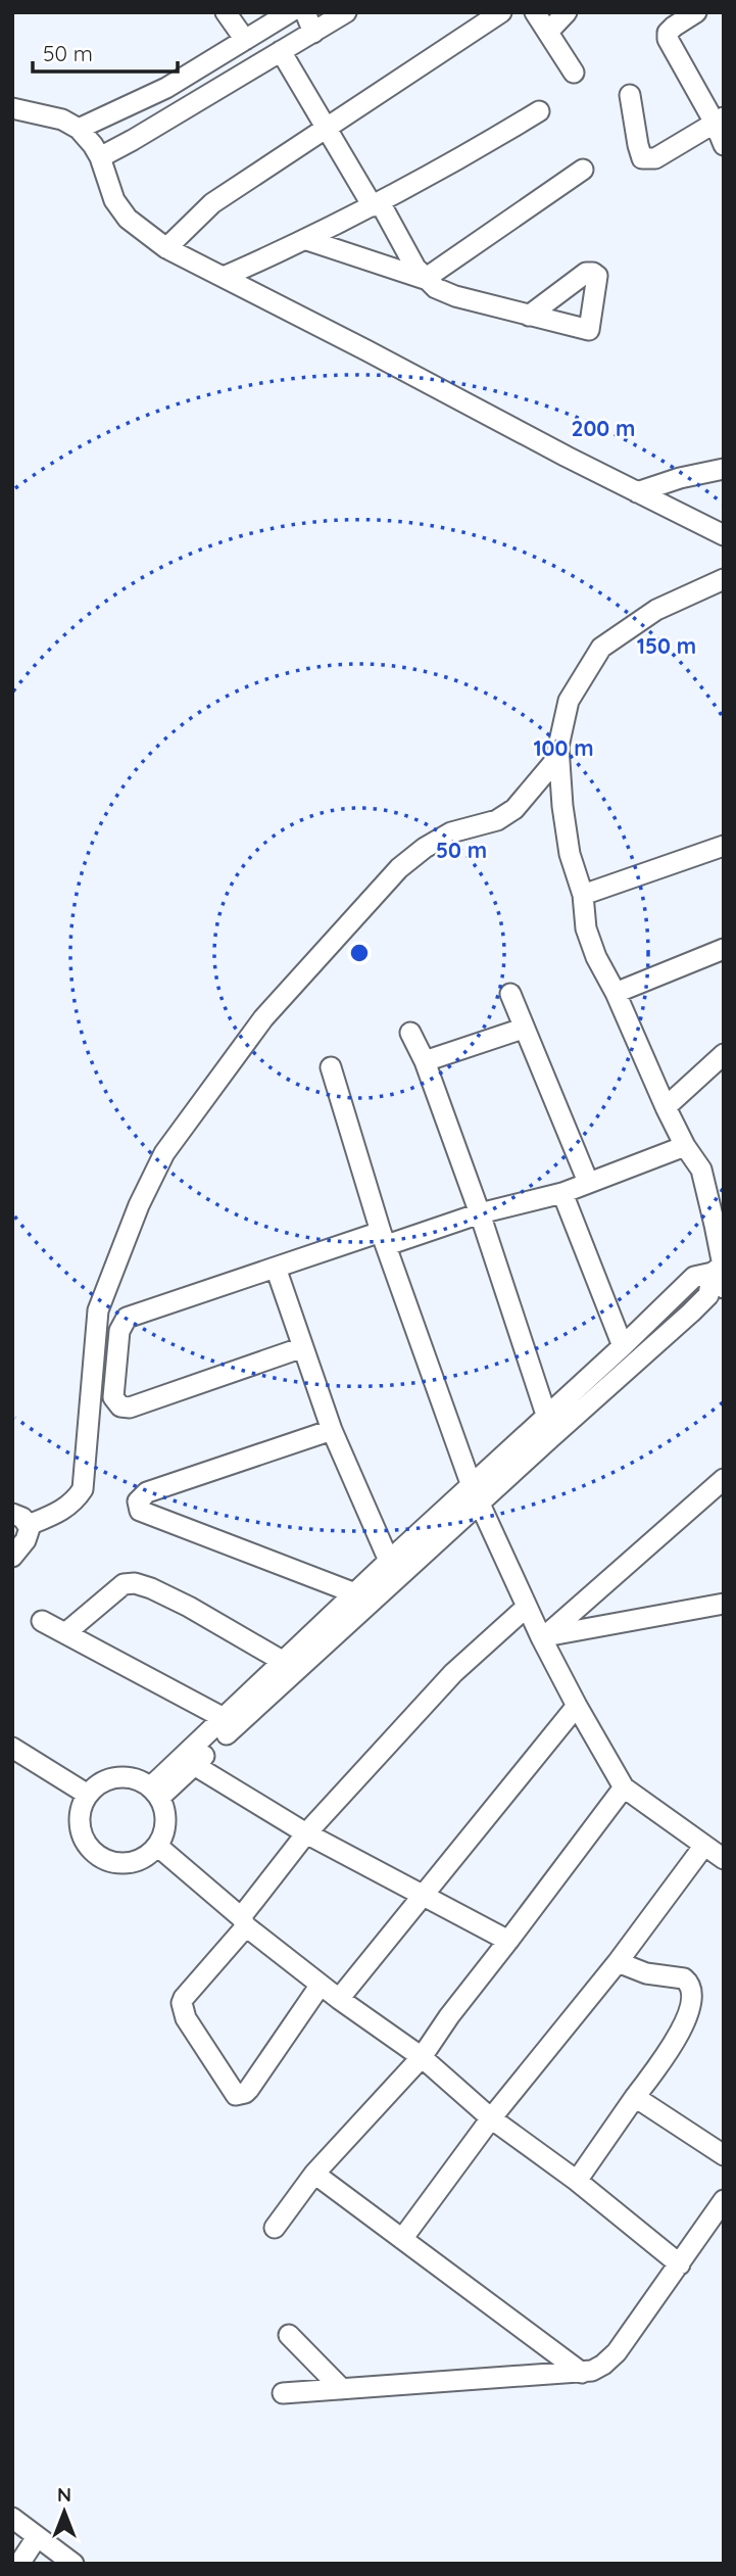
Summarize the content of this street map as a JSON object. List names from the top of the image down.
{
  "scale_bar": "50 m",
  "north": "top",
  "rings": [
    "200 m",
    "150 m",
    "100 m",
    "50 m"
  ]
}
